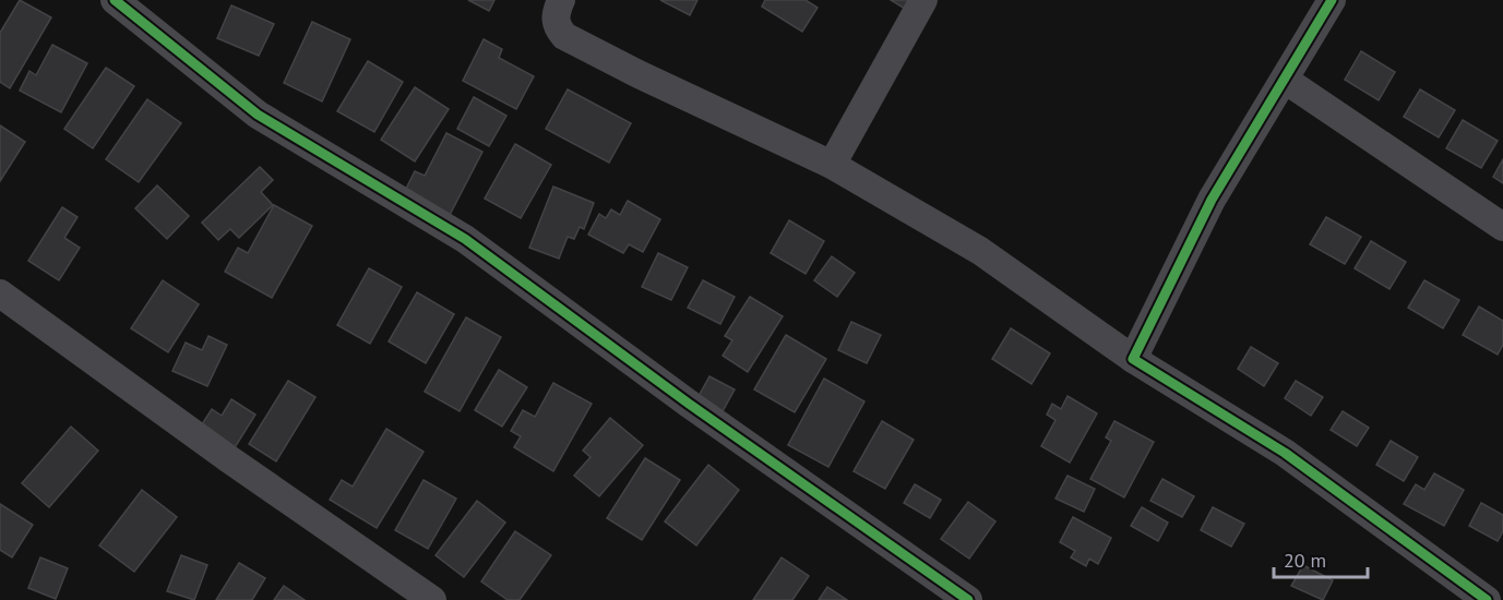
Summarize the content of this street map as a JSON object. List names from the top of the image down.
{
  "scale_bar": "20 m"
}
